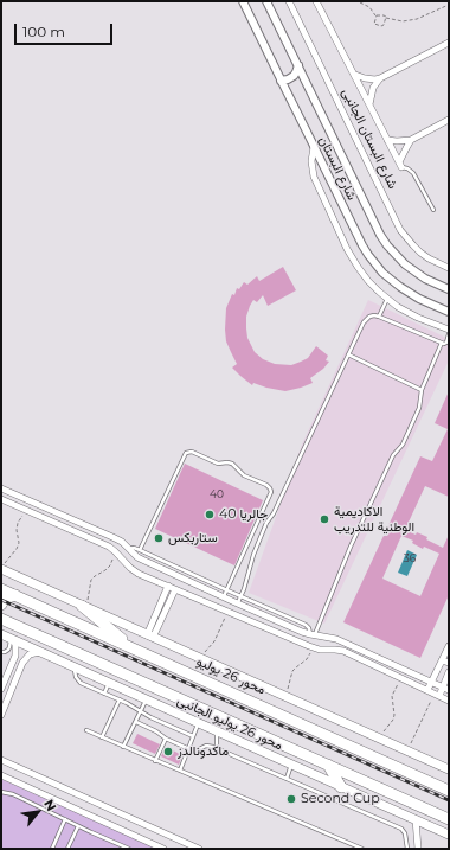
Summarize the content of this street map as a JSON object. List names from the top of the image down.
{
  "streets": {
    "highway": ["محور 26 يوليو"],
    "main road": ["محور 26 يوليو الجانبى"],
    "street": ["شارع البستان الجانبى", "شارع البستان"]
  },
  "places": [
    "جالريا 40",
    "الاكاديمية الوطنية للتدريب",
    "ستاربكس",
    "ماكدونالدز",
    "Second Cup"
  ],
  "house_numbers": ["40", "36"],
  "scale_bar": "100 m",
  "north": "top right"
}
